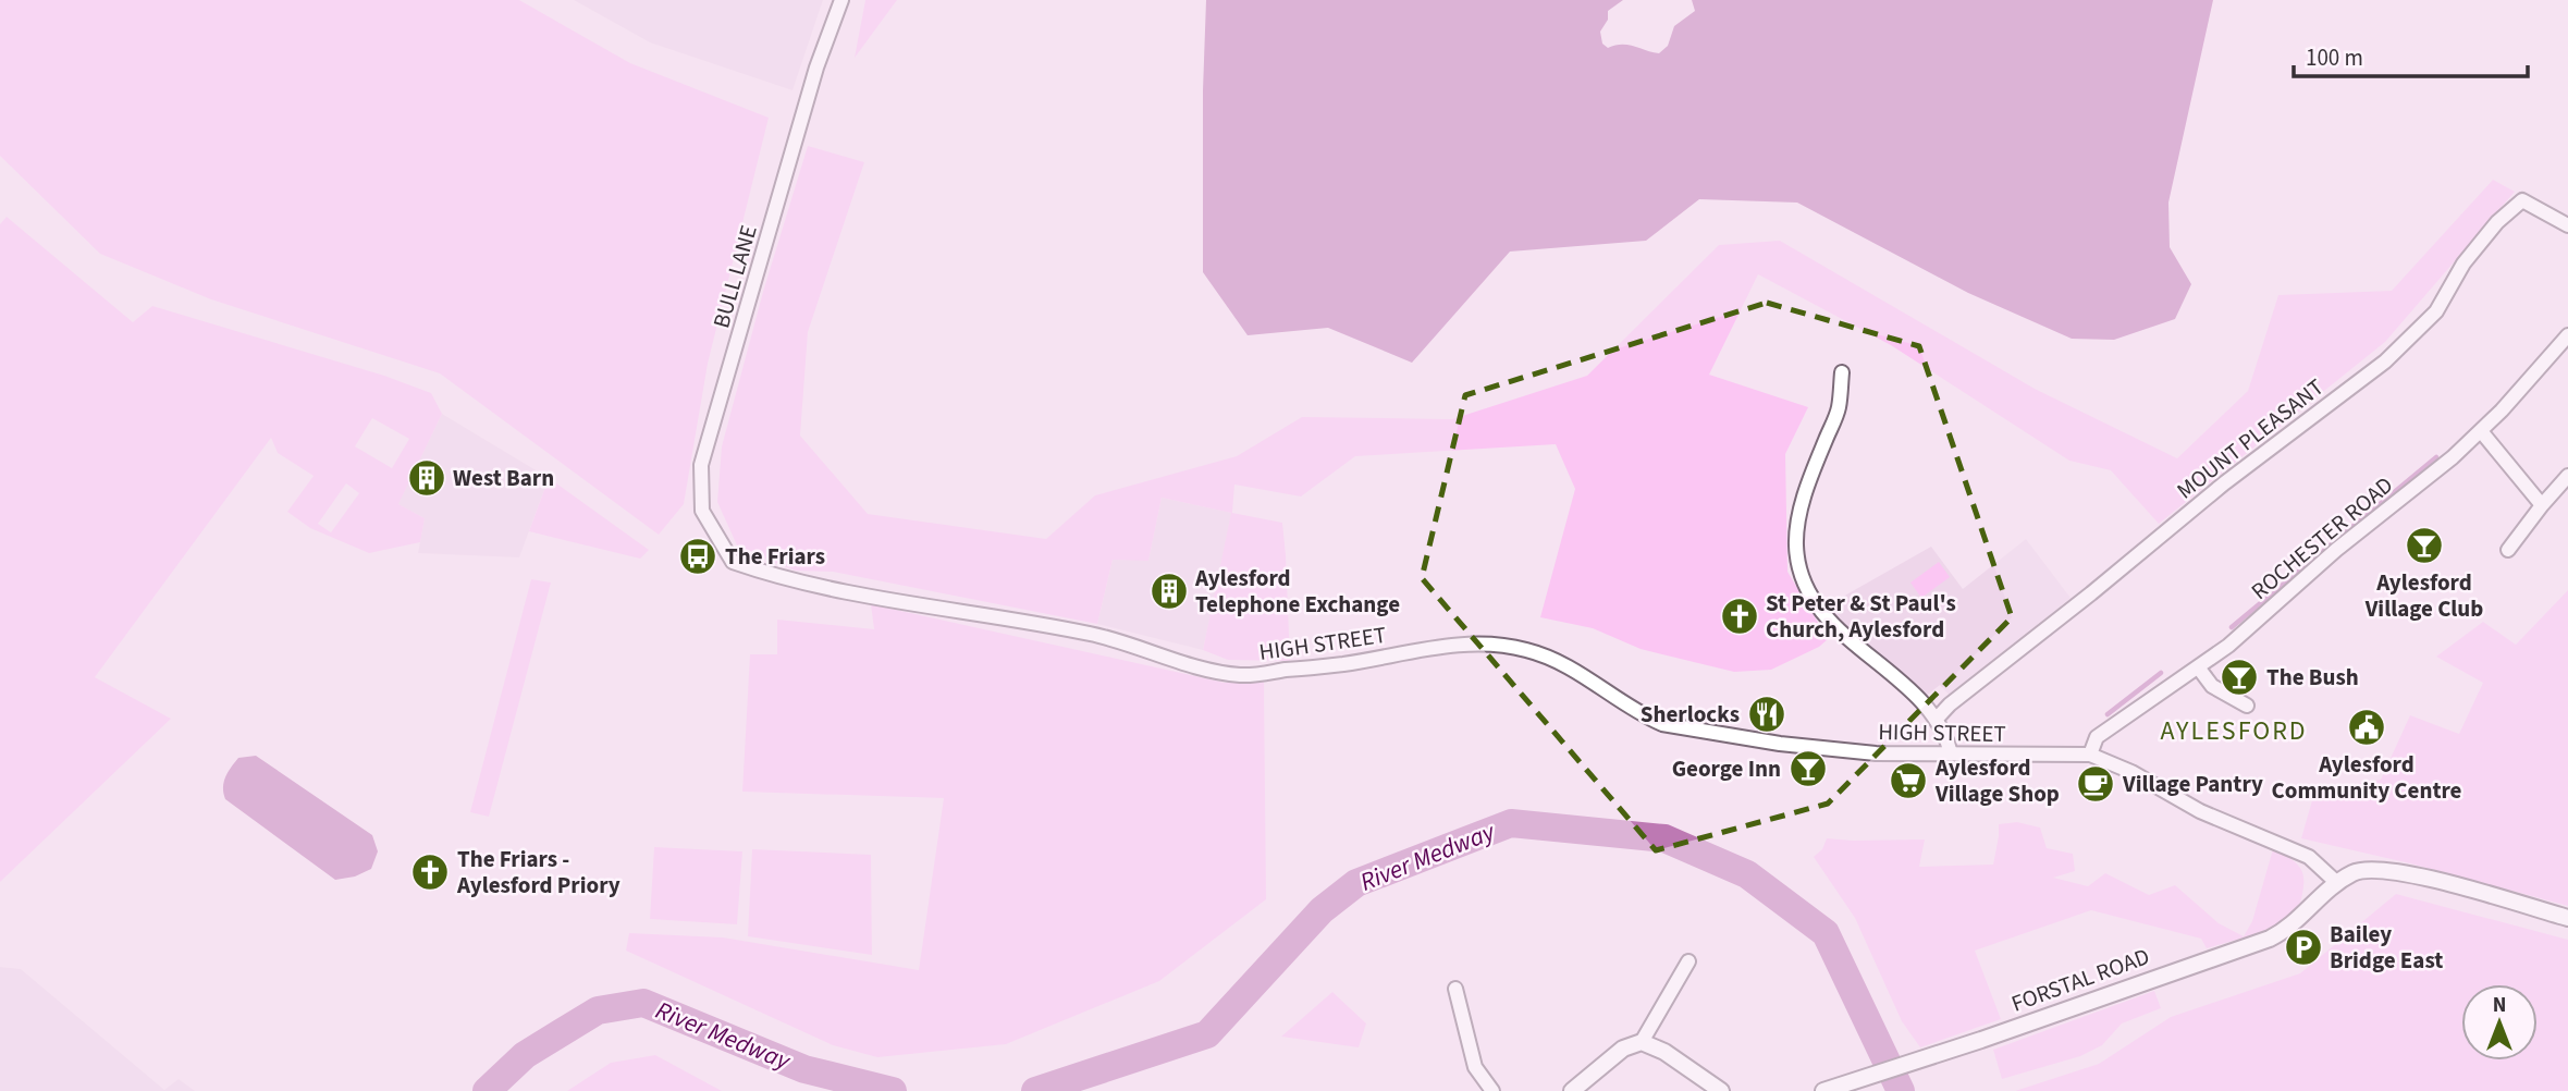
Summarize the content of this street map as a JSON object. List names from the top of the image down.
{
  "streets": {
    "street": [
      "BULL LANE",
      "MOUNT PLEASANT",
      "ROCHESTER ROAD",
      "HIGH STREET",
      "FORSTAL ROAD"
    ]
  },
  "crossings": [
    ["BULL LANE", "HIGH STREET"],
    ["ROCHESTER ROAD", "HIGH STREET"]
  ],
  "districts": ["AYLESFORD"],
  "water": ["River Medway"],
  "places": {
    "building": ["West Barn", "Aylesford Telephone Exchange"],
    "bar": ["Aylesford Village Club", "The Bush", "George Inn"],
    "bus stop": ["The Friars"],
    "church": ["St Peter & St Paul's Church, Aylesford", "The Friars - Aylesford Priory"],
    "restaurant": ["Sherlocks"],
    "public building": ["Aylesford Community Centre"],
    "supermarket": ["Aylesford Village Shop"],
    "cafe": ["Village Pantry"],
    "parking": ["Bailey Bridge East"]
  },
  "scale_bar": "100 m",
  "north": "top"
}
